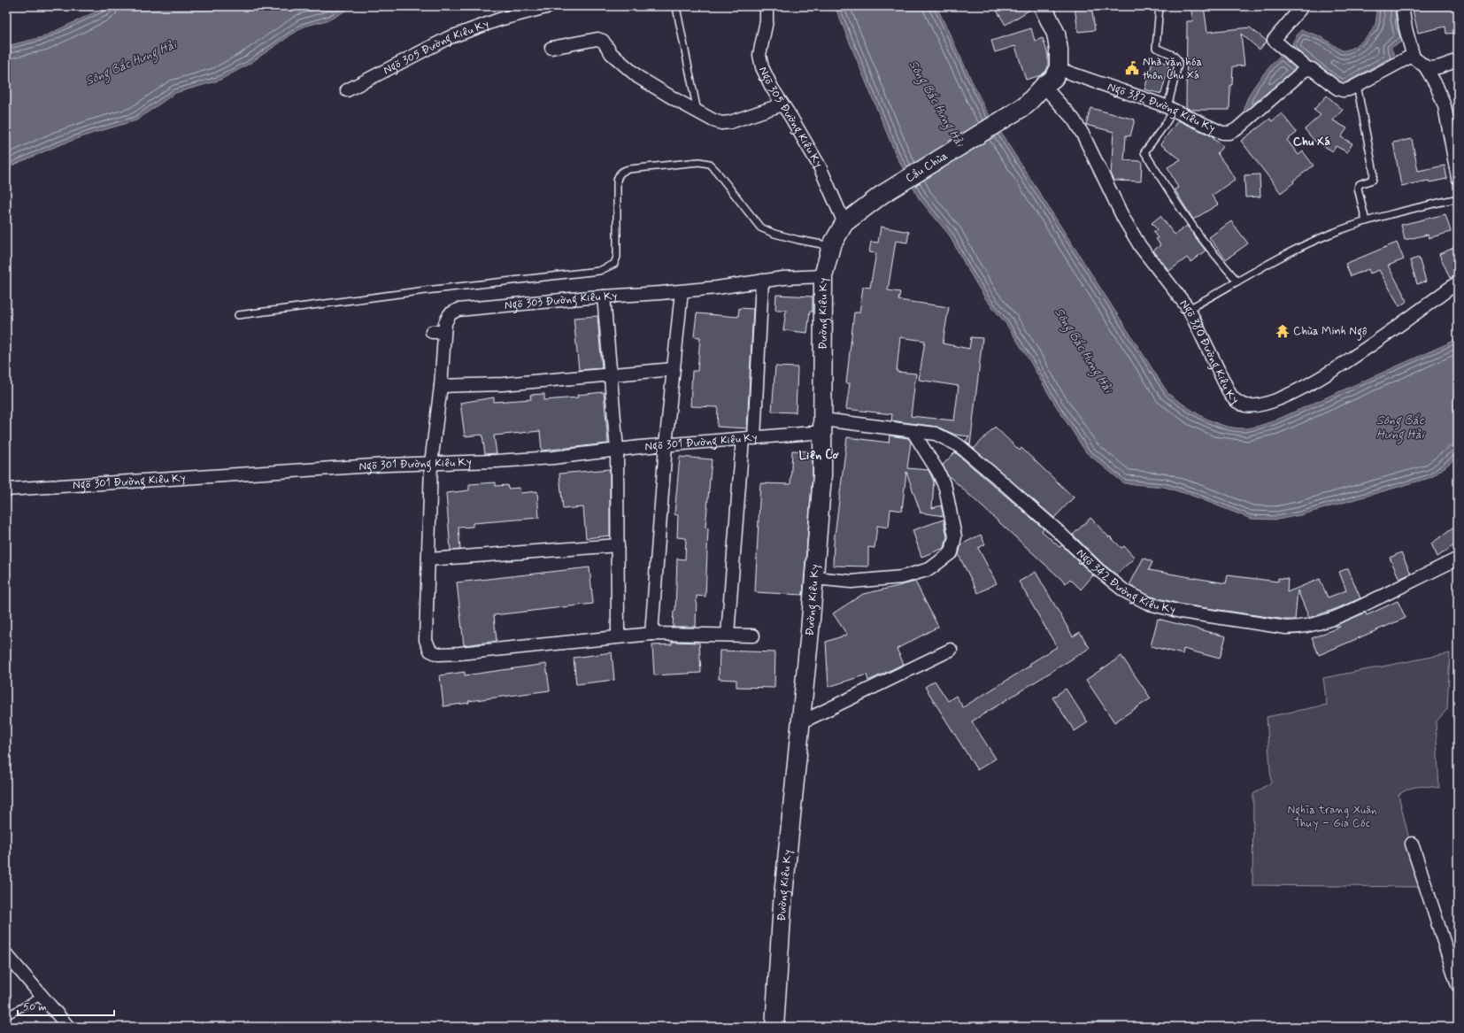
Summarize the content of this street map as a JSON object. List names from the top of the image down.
{
  "streets": {
    "main road": ["Cầu Chùa", "Đường Kiêu Kỵ"],
    "street": [
      "Ngõ 305 Đường Kiêu Kỵ",
      "Ngõ 382 Đường Kiêu Kỵ",
      "Ngõ 303 Đường Kiêu Kỵ",
      "Ngõ 380 Đường Kiêu Kỵ",
      "Ngõ 301 Đường Kiêu Kỵ",
      "Ngõ 342 Đường Kiêu Kỵ"
    ]
  },
  "crossings": [
    ["Ngõ 305 Đường Kiêu Kỵ", "Đường Kiêu Kỵ"],
    ["Cầu Chùa", "Đường Kiêu Kỵ"],
    ["Cầu Chùa", "Ngõ 380 Đường Kiêu Kỵ"],
    ["Ngõ 303 Đường Kiêu Kỵ", "Đường Kiêu Kỵ"],
    ["Ngõ 303 Đường Kiêu Kỵ", "Ngõ 301 Đường Kiêu Kỵ"],
    ["Đường Kiêu Kỵ", "Ngõ 301 Đường Kiêu Kỵ"],
    ["Đường Kiêu Kỵ", "Ngõ 342 Đường Kiêu Kỵ"],
    ["Ngõ 301 Đường Kiêu Kỵ", "Ngõ 342 Đường Kiêu Kỵ"]
  ],
  "districts": ["Chu Xá", "Liên Cơ"],
  "water": ["Sông Bắc Hưng Hải"],
  "parks": ["Nghĩa trang Xuân Thụy – Gia Cốc"],
  "places": {
    "public building": ["Nhà văn hóa thôn Chu Xá"],
    "temple": ["Chùa Minh Ngộ"]
  },
  "scale_bar": "50 m"
}
